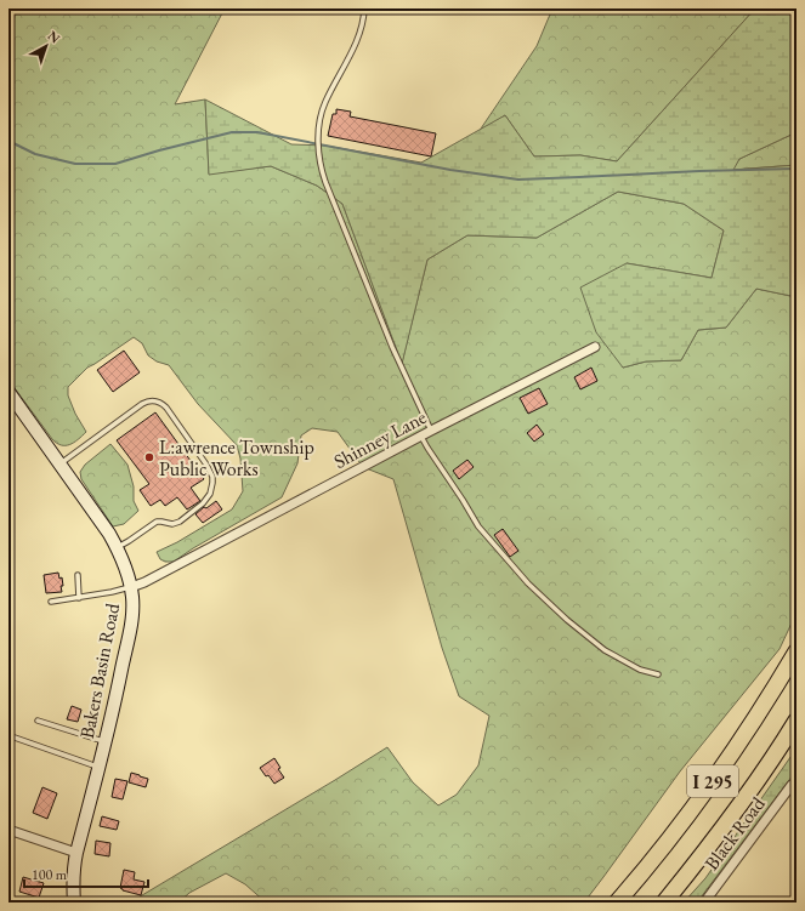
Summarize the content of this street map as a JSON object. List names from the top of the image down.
{
  "streets": {
    "highway": ["I 295"],
    "main road": ["Bakers Basin Road"],
    "street": ["Shinney Lane", "Black Road"]
  },
  "crossings": [
    ["Shinney Lane", "Bakers Basin Road"]
  ],
  "places": ["L:awrence Township Public Works"],
  "scale_bar": "100 m",
  "north": "top right"
}
